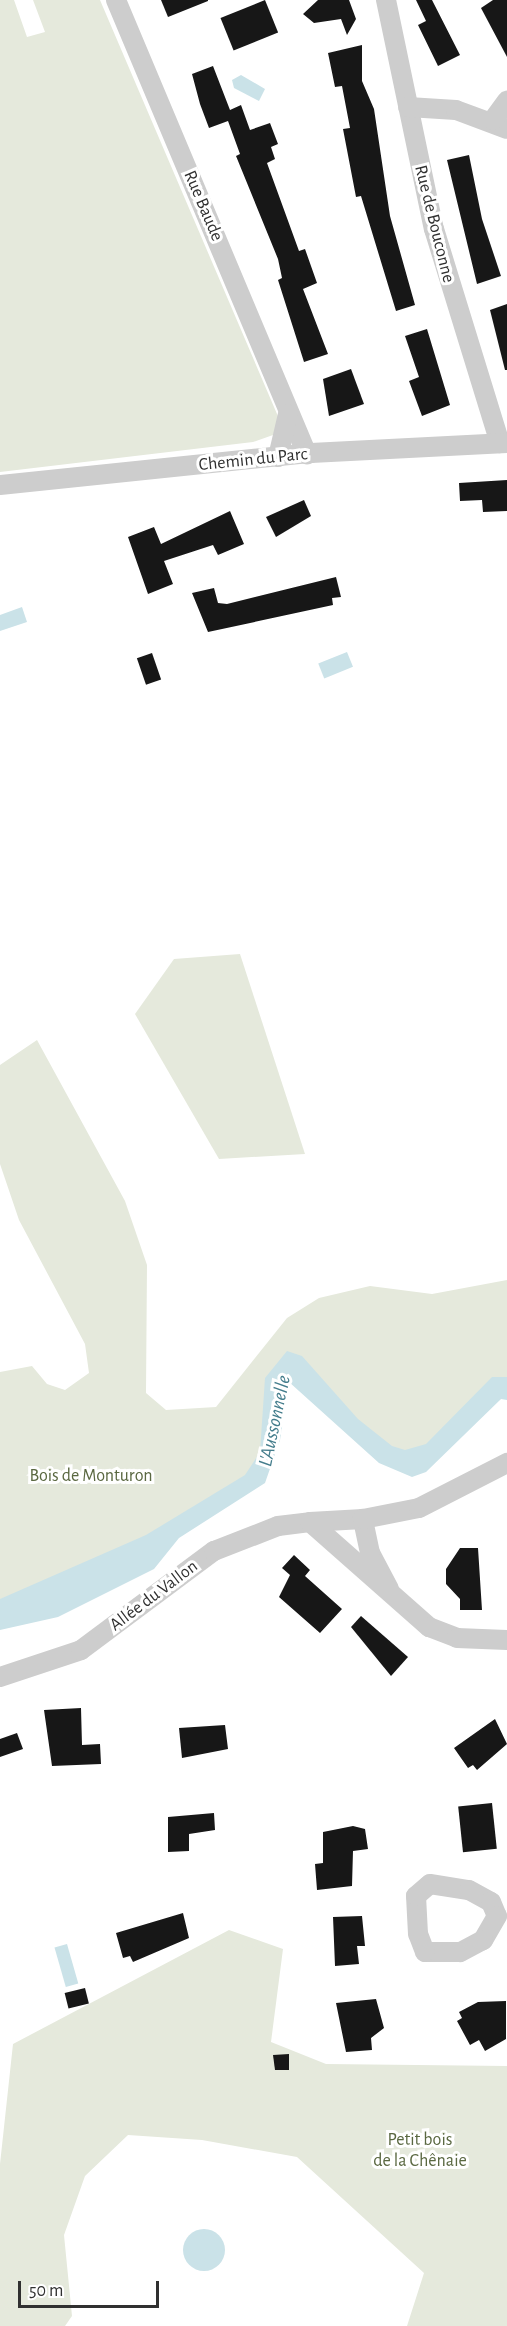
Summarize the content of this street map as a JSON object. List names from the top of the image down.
{
  "streets": {
    "street": [
      "Rue Baude",
      "Rue de Bouconne",
      "Chemin du Parc",
      "Allée du Vallon"
    ]
  },
  "crossings": [
    ["Rue Baude", "Chemin du Parc"],
    ["Rue de Bouconne", "Chemin du Parc"]
  ],
  "water": ["L'Aussonnelle"],
  "parks": ["Bois de Monturon", "Petit bois de la Chênaie"],
  "scale_bar": "50 m"
}
